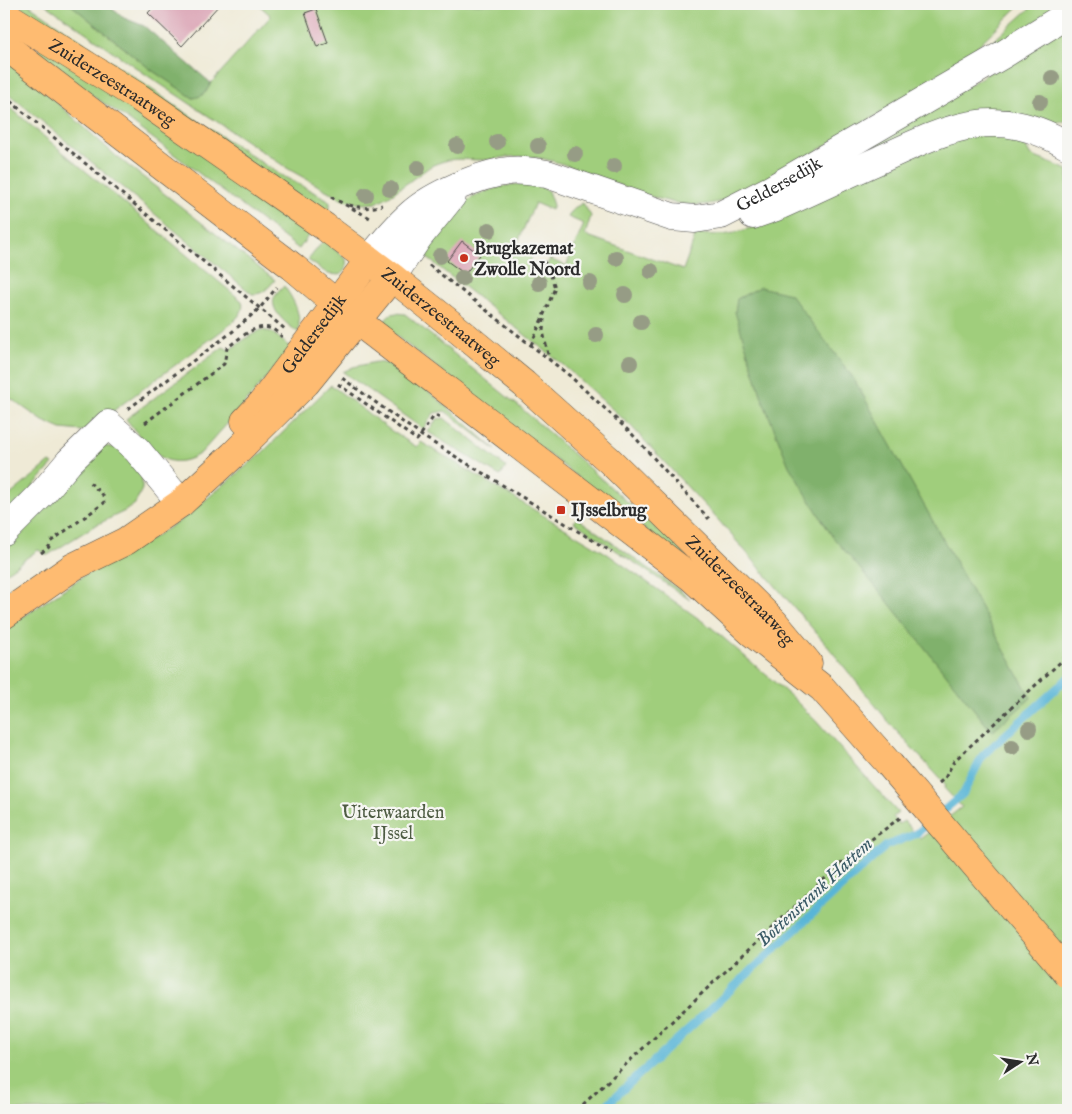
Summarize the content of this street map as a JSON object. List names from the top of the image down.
{
  "streets": {
    "main road": ["Zuiderzeestraatweg", "Geldersedijk"]
  },
  "crossings": [
    ["Zuiderzeestraatweg", "Geldersedijk"]
  ],
  "water": ["Bottenstrank Hattem"],
  "parks": ["Uiterwaarden IJssel"],
  "places": {
    "other": ["Brugkazemat Zwolle Noord"],
    "transit": ["IJsselbrug"]
  },
  "north": "right"
}
